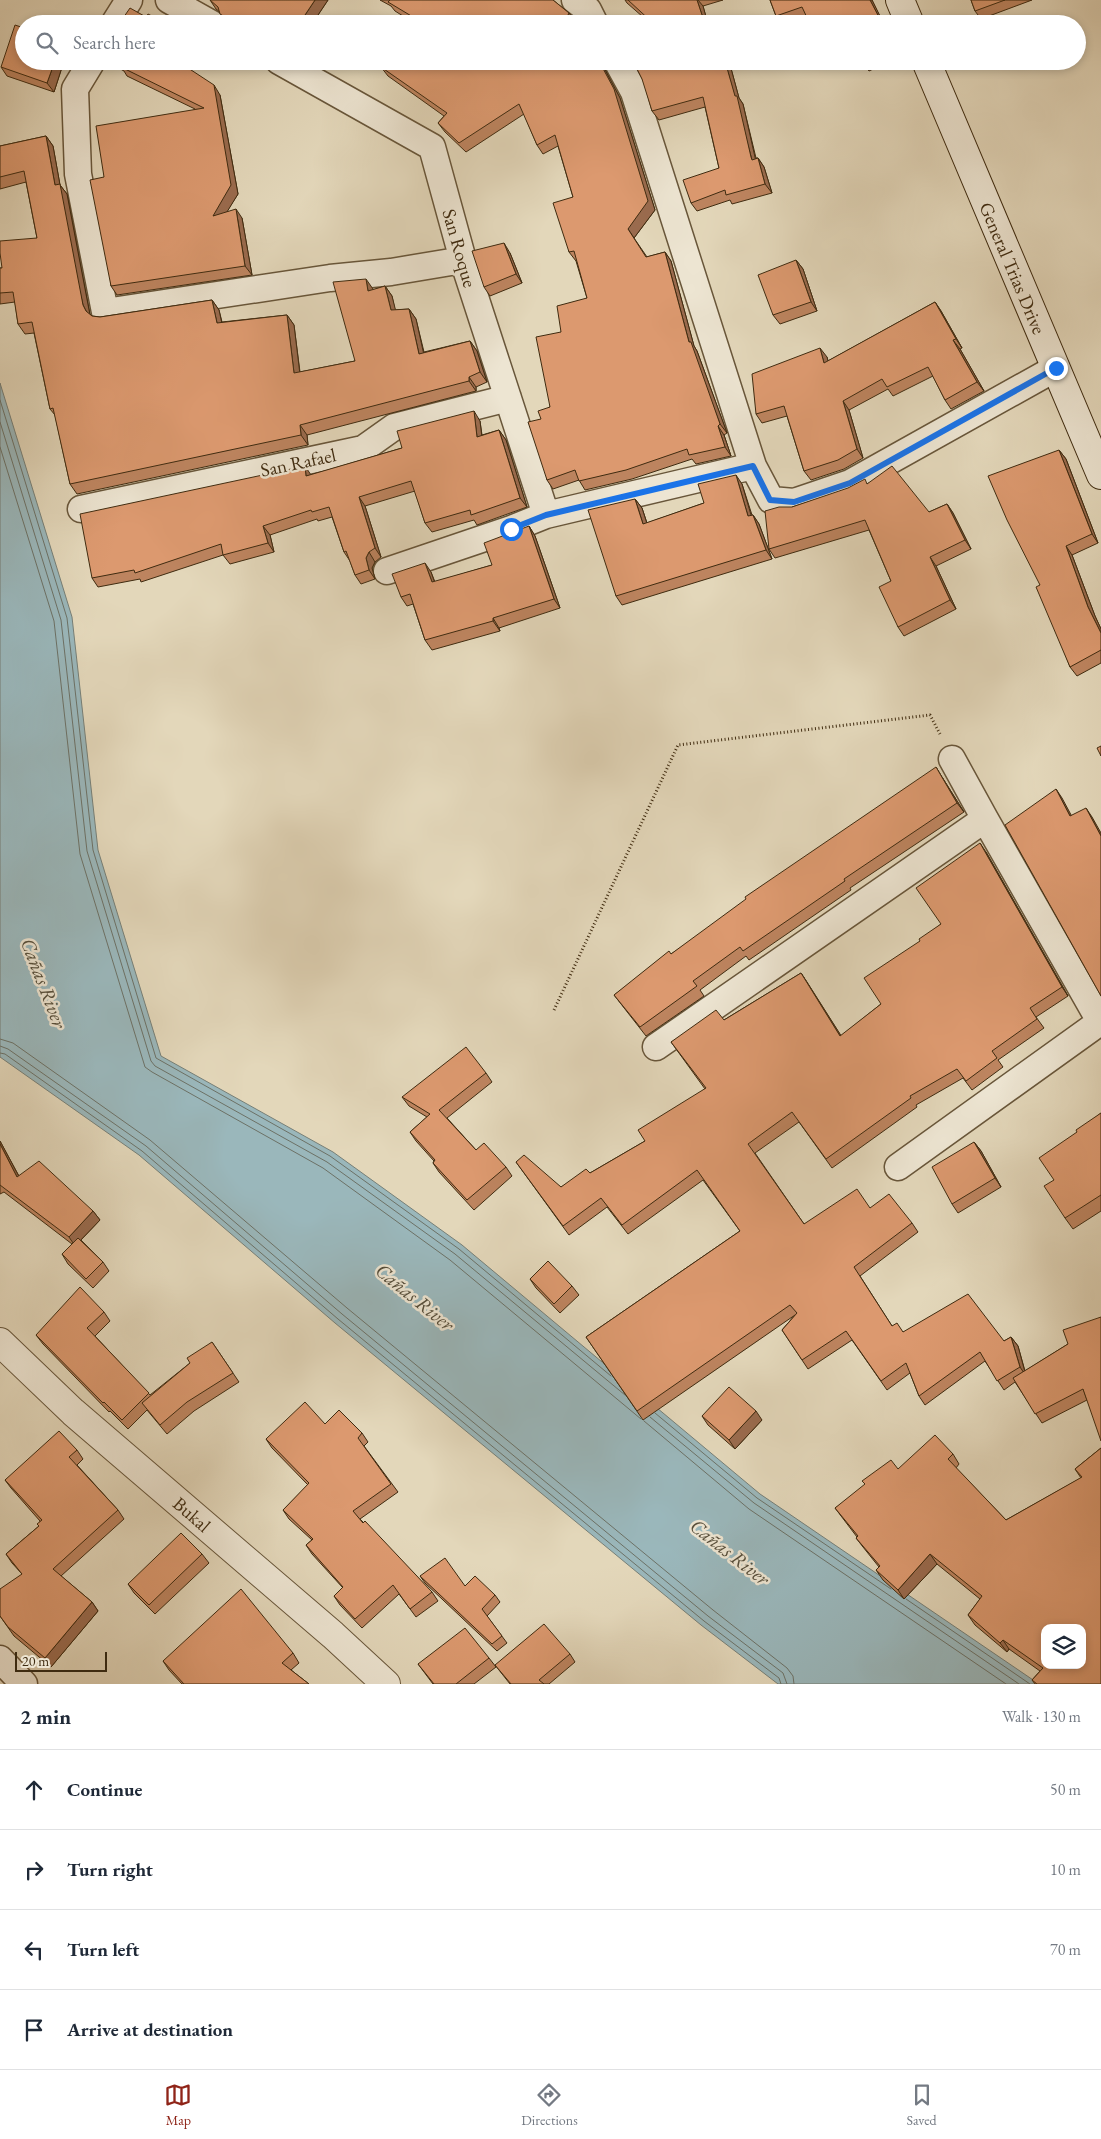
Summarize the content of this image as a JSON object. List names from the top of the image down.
{
  "streets": {
    "street": [
      "San Roque",
      "General Trias Drive",
      "San Rafael",
      "Bukal"
    ]
  },
  "crossings": [
    ["San Roque", "San Rafael"]
  ],
  "water": ["Cañas River"],
  "scale_bar": "20 m",
  "page": {
    "search": "Search here",
    "scale": "20 m",
    "heading": ["2 min", "Walk · 130 m"],
    "list": [
      ["Continue", "50 m"],
      ["Turn right", "10 m"],
      ["Turn left", "70 m"],
      "Arrive at destination"
    ],
    "nav": ["Map", "Directions", "Saved"]
  }
}
